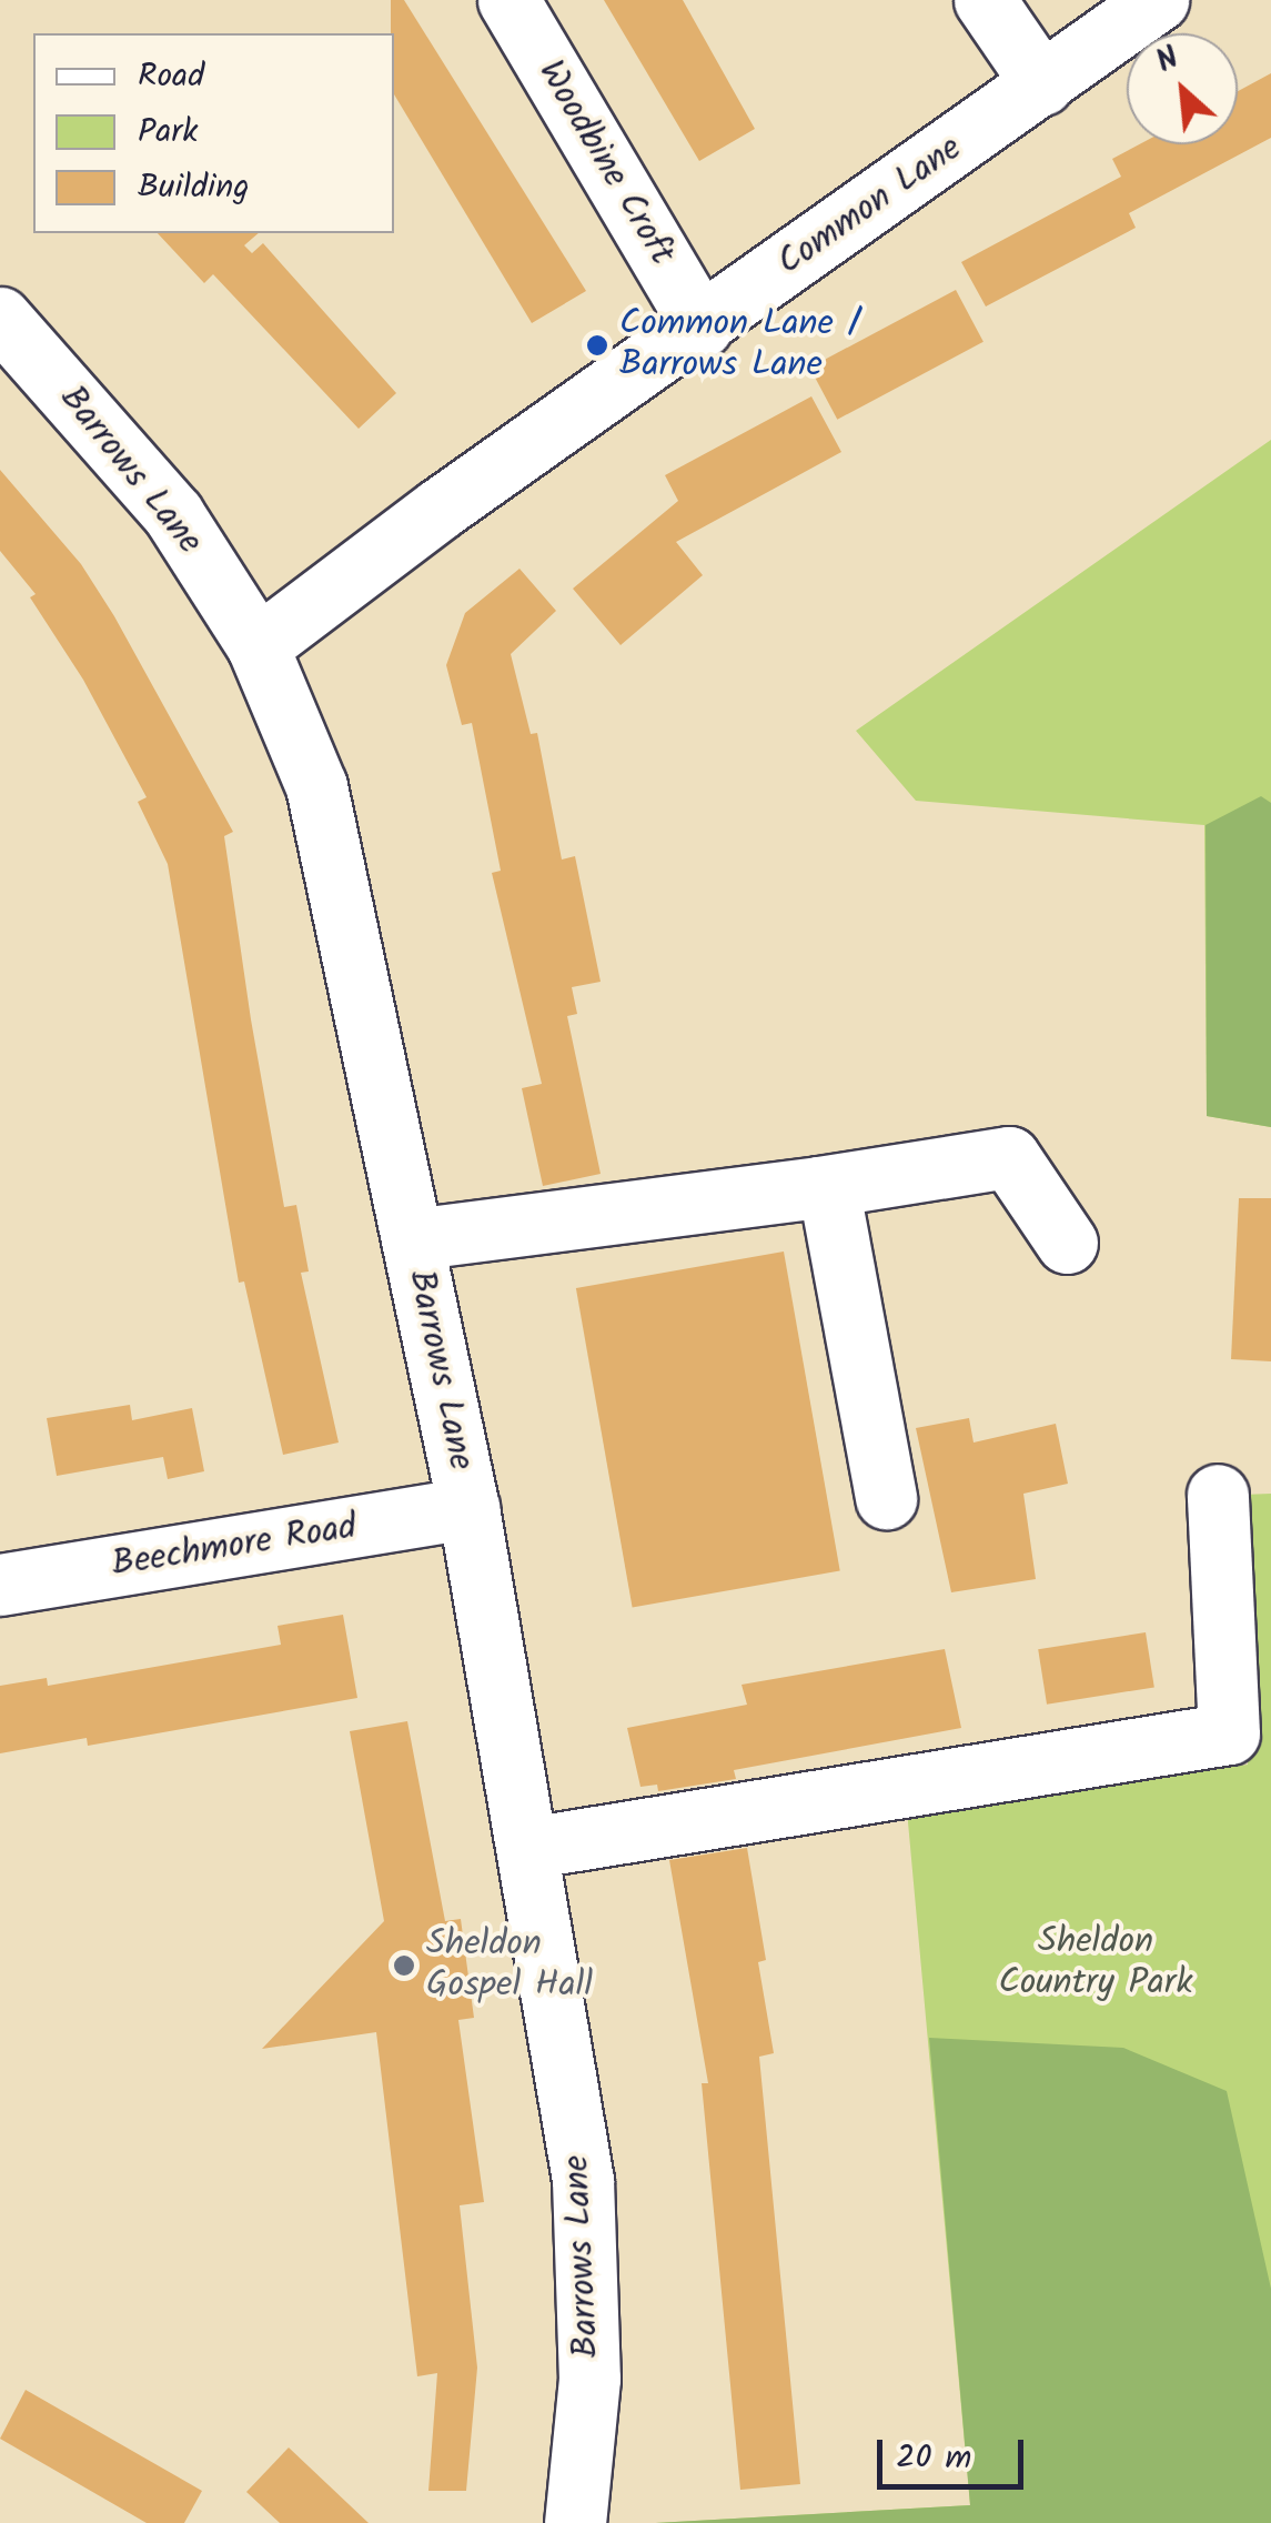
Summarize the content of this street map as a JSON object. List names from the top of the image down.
{
  "streets": {
    "street": [
      "Woodbine Croft",
      "Common Lane",
      "Barrows Lane",
      "Beechmore Road"
    ]
  },
  "crossings": [
    ["Woodbine Croft", "Common Lane"],
    ["Common Lane", "Barrows Lane"],
    ["Barrows Lane", "Beechmore Road"]
  ],
  "parks": ["Sheldon Country Park"],
  "places": ["Common Lane / Barrows Lane", "Sheldon Gospel Hall"],
  "legend": ["Road", "Park", "Building"],
  "scale_bar": "20 m",
  "north": "top left"
}
